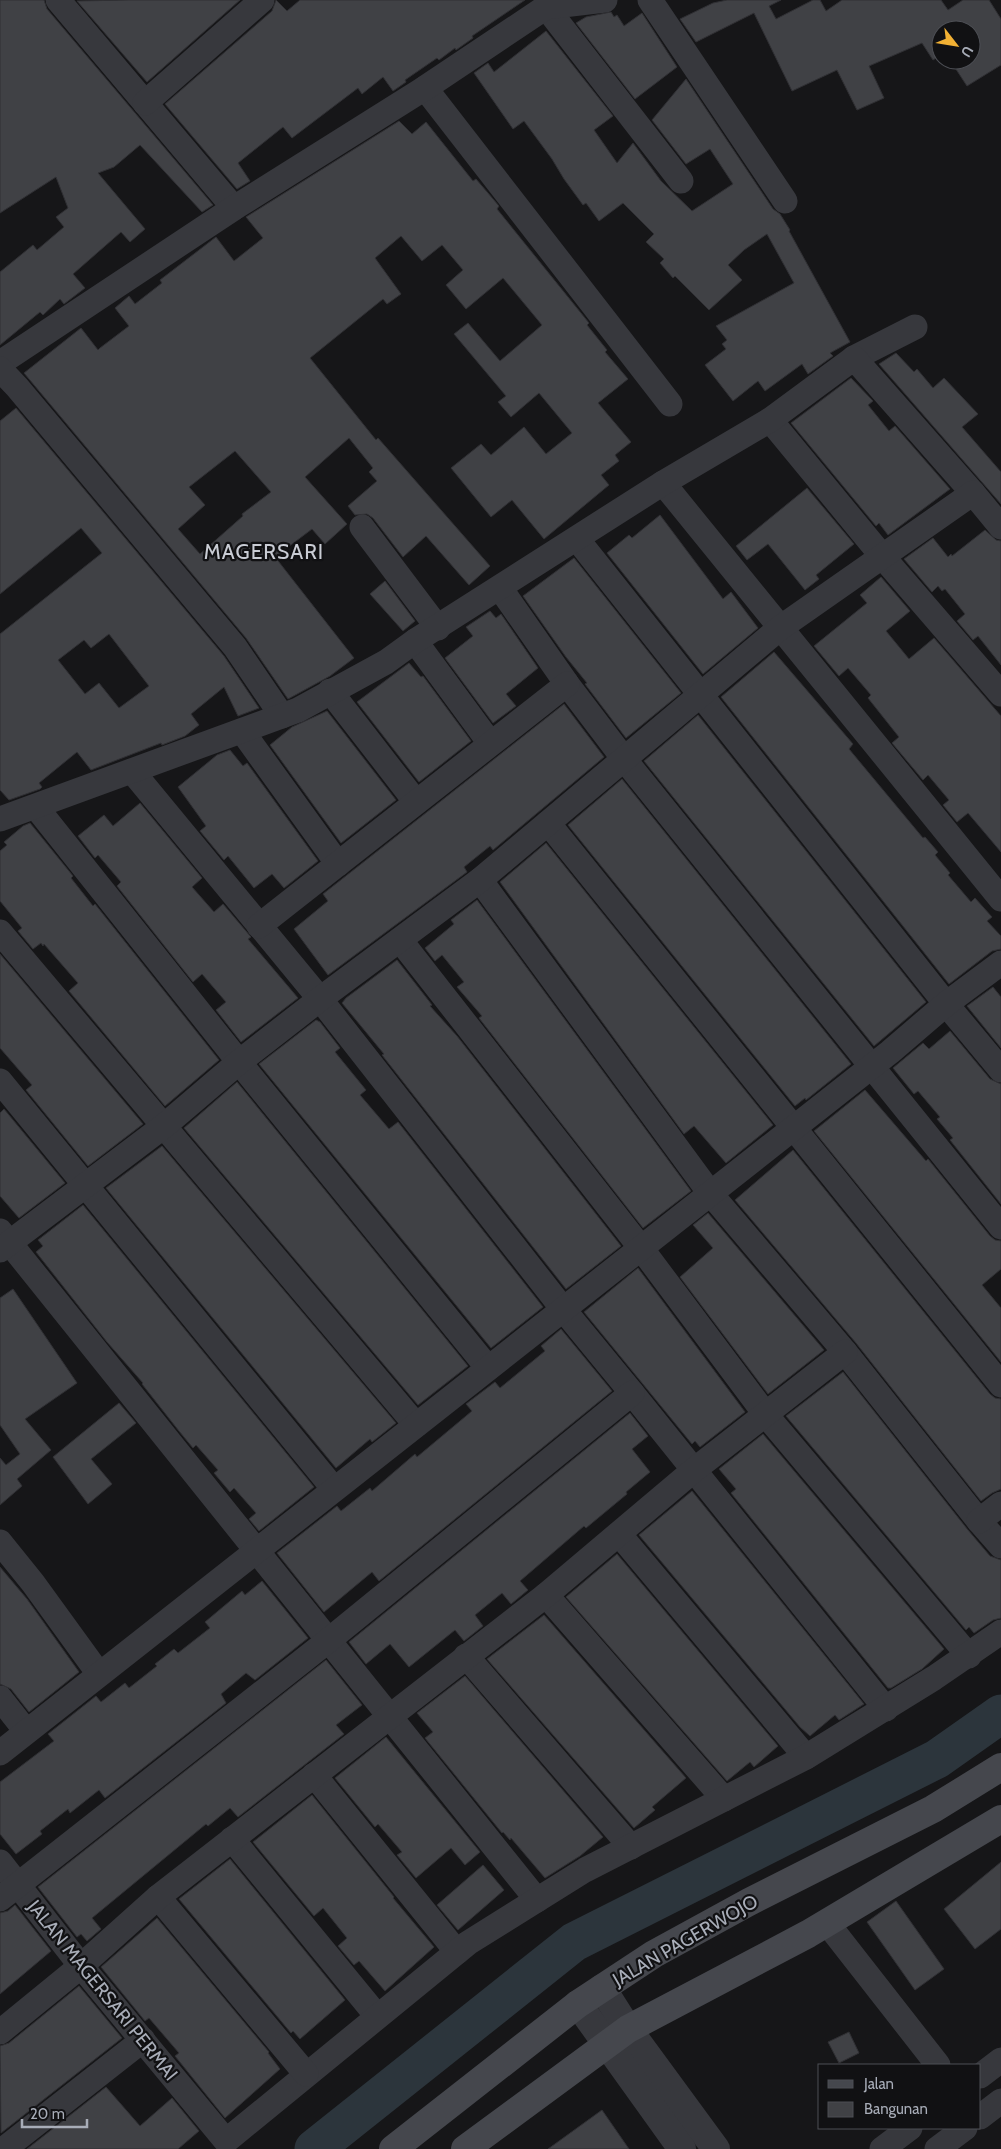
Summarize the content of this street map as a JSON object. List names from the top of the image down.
{
  "streets": {
    "main road": ["JALAN PAGERWOJO"],
    "street": ["JALAN MAGERSARI PERMAI"]
  },
  "districts": ["MAGERSARI"],
  "legend": ["Jalan", "Bangunan"],
  "scale_bar": "20 m",
  "north": "bottom right"
}
